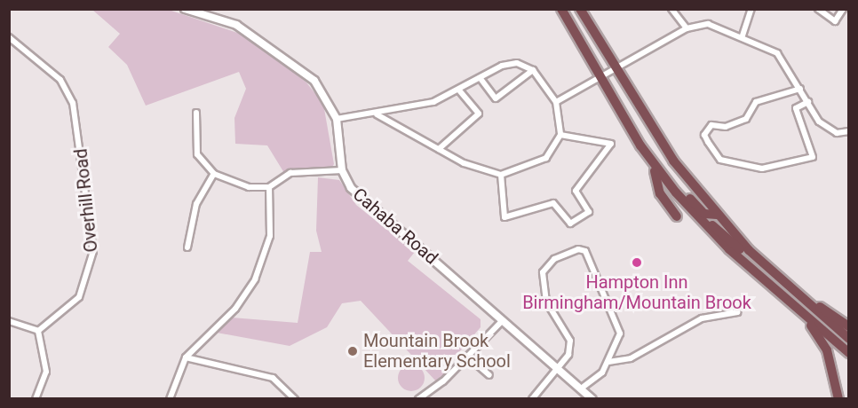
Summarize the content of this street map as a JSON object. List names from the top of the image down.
{
  "streets": {
    "street": ["Overhill Road", "Cahaba Road"]
  },
  "places": ["Hampton Inn Birmingham/Mountain Brook", "Mountain Brook Elementary School"]
}
